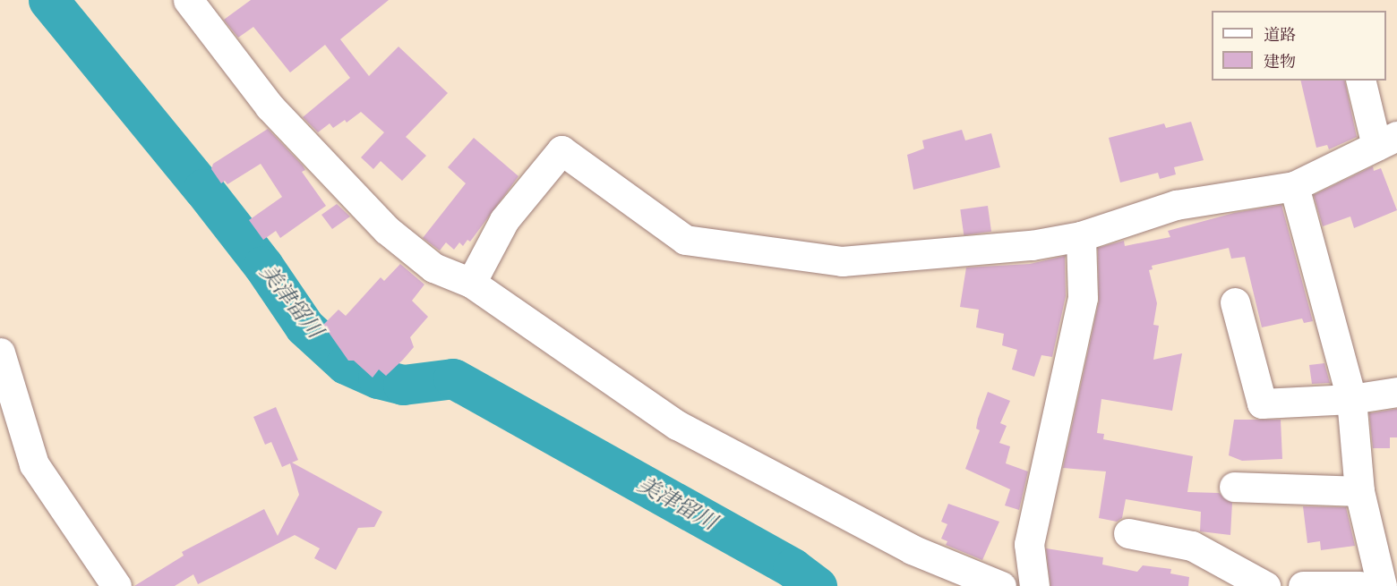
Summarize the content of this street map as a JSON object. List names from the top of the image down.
{
  "water": ["美津留川"],
  "legend": ["道路", "建物"]
}
